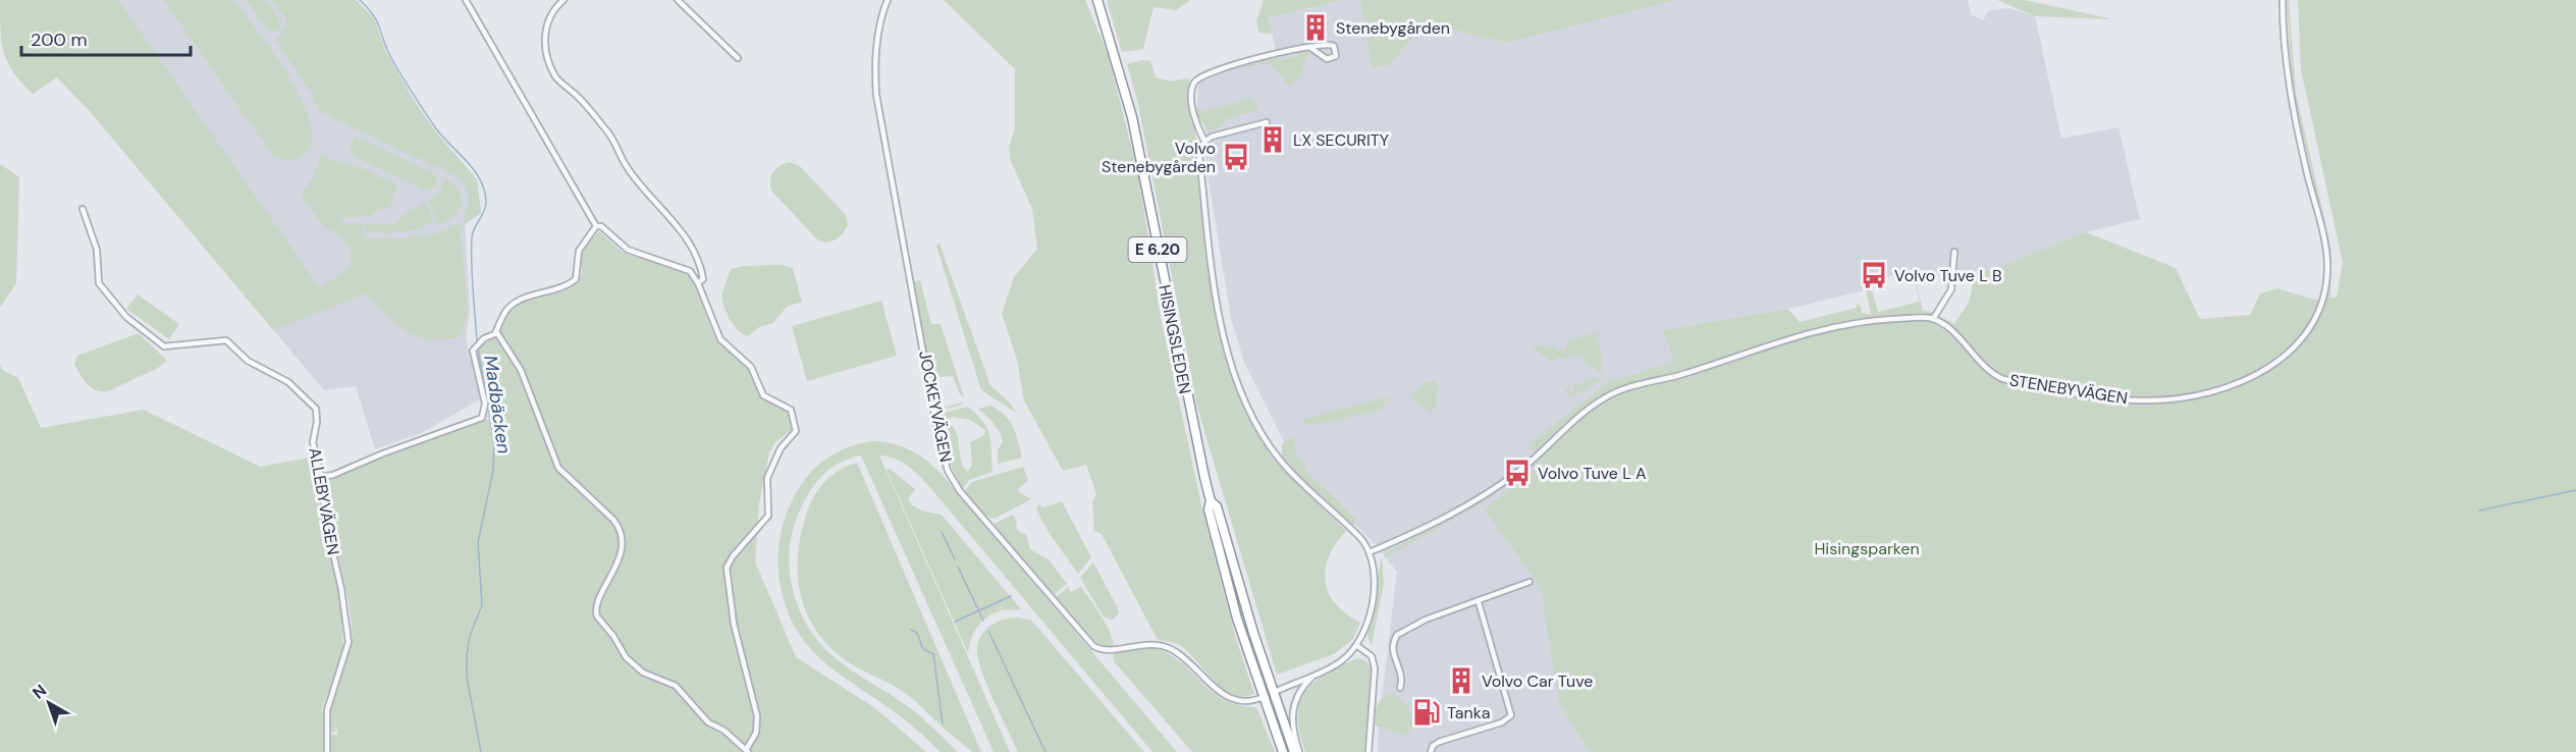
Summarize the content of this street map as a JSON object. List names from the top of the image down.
{
  "streets": {
    "highway": ["E 6.20", "HISINGSLEDEN"],
    "street": ["STENEBYVÄGEN", "JOCKEYVÄGEN", "ALLEBYVÄGEN"]
  },
  "crossings": [
    ["HISINGSLEDEN", "JOCKEYVÄGEN"]
  ],
  "water": ["Madbäcken"],
  "parks": ["Hisingsparken"],
  "places": {
    "building": ["Stenebygården", "LX SECURITY", "Volvo Car Tuve"],
    "bus stop": ["Volvo Stenebygården", "Volvo Tuve L B", "Volvo Tuve L A"],
    "fuel station": ["Tanka"]
  },
  "scale_bar": "200 m",
  "north": "top left"
}
